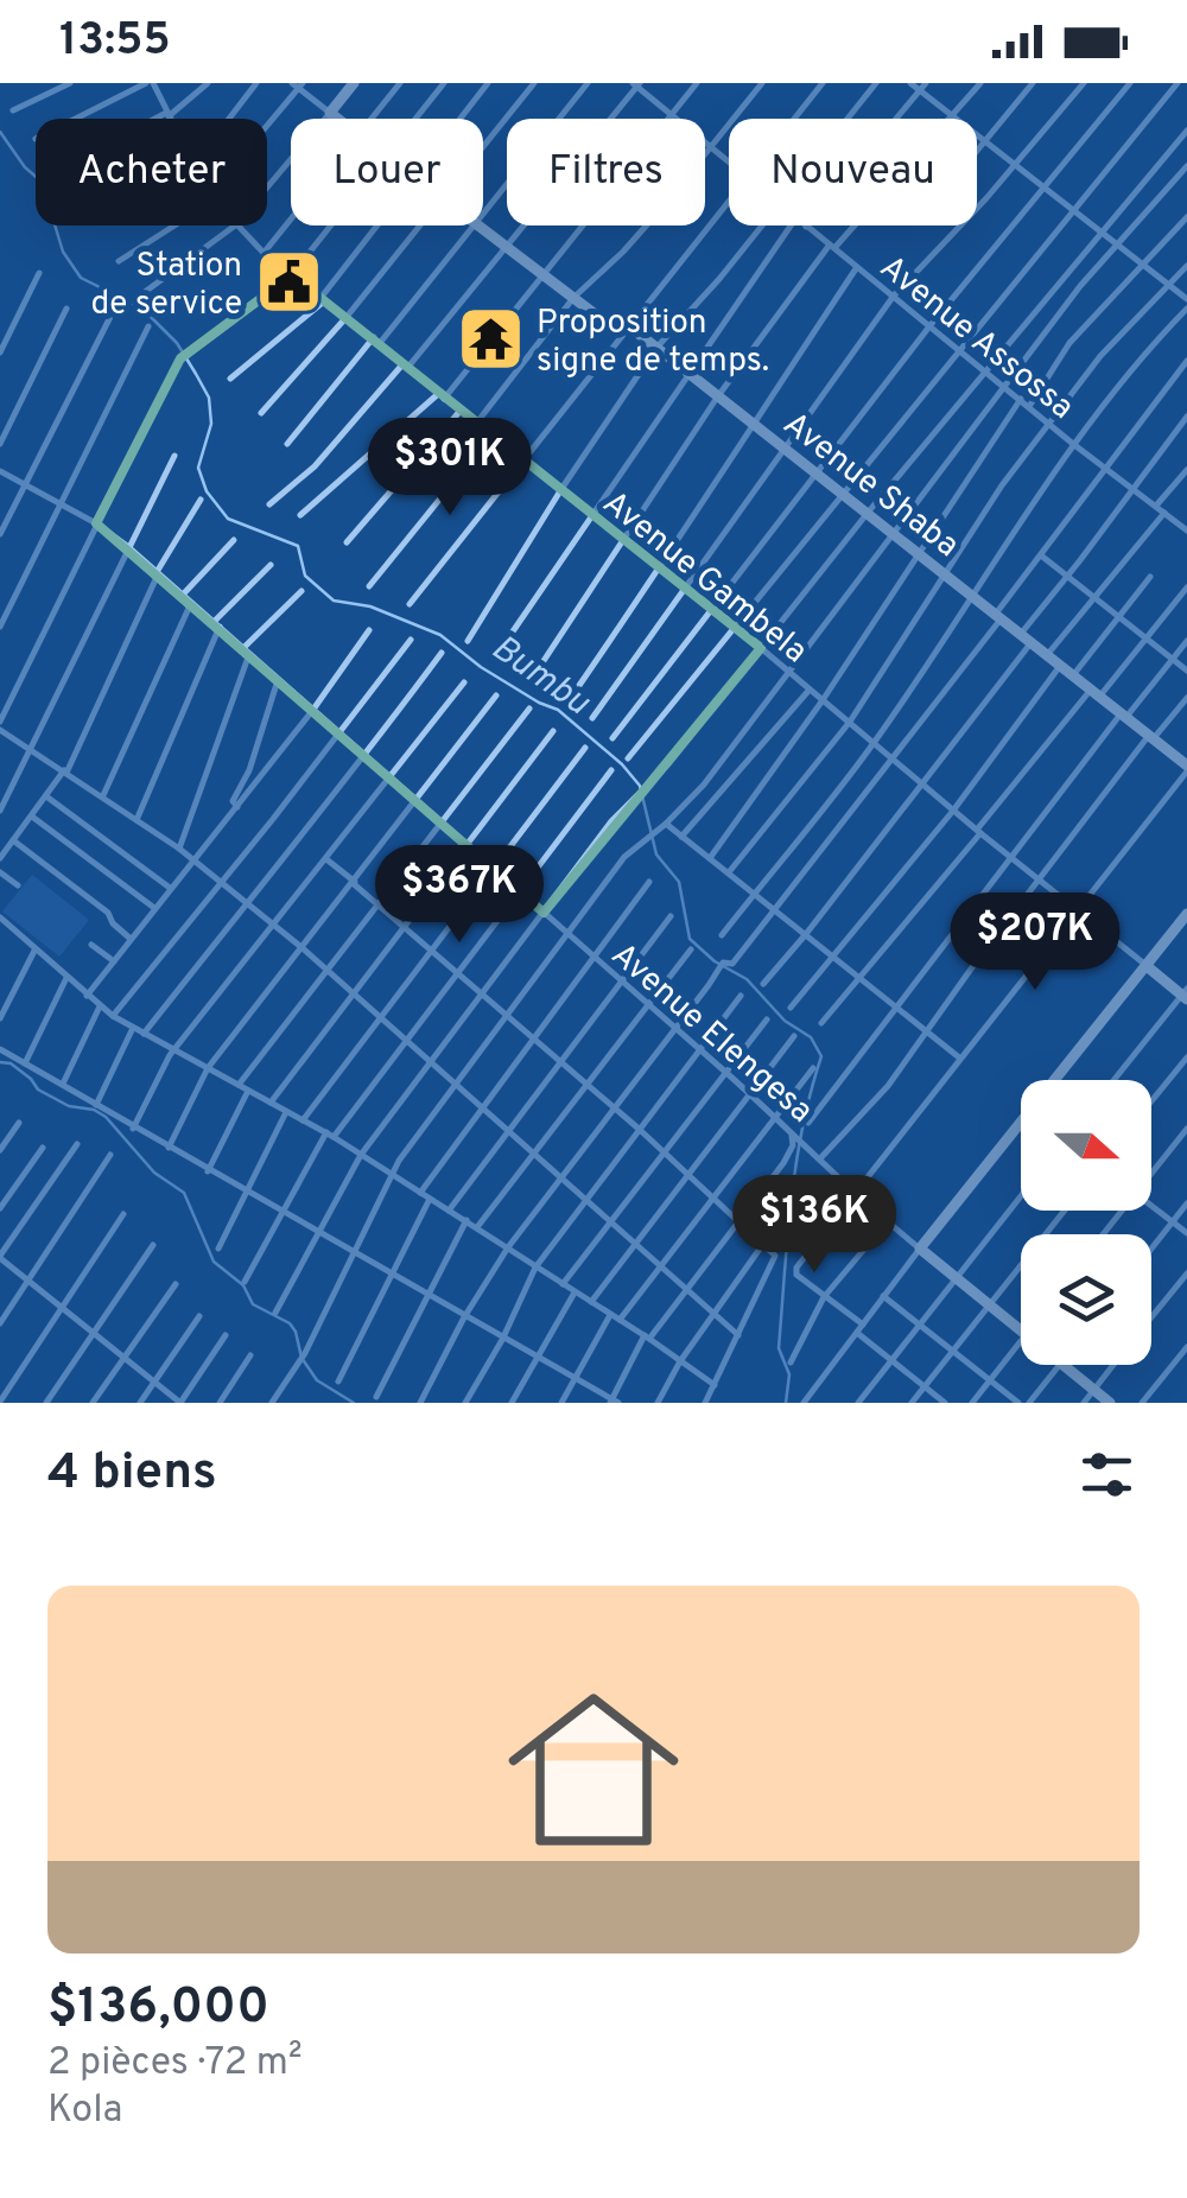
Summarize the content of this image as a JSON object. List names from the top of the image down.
{
  "streets": {
    "street": [
      "Avenue Assossa",
      "Avenue Shaba",
      "Avenue Gambela",
      "Avenue Elengesa"
    ]
  },
  "water": ["Bumbu"],
  "places": {
    "public building": ["Station de service"],
    "temple": ["Proposition signe de temps."]
  },
  "north": "right",
  "page": {
    "status": "13:55",
    "chip": [
      "Acheter",
      "Louer",
      "Filtres",
      "Nouveau"
    ],
    "price": [
      "$301K",
      "$367K",
      "$207K",
      "$136K"
    ],
    "heading": "4 biens",
    "list": [
      {
        "name": "$136,000",
        "note": "2 pièces · 72 m² · Kola"
      }
    ]
  }
}
